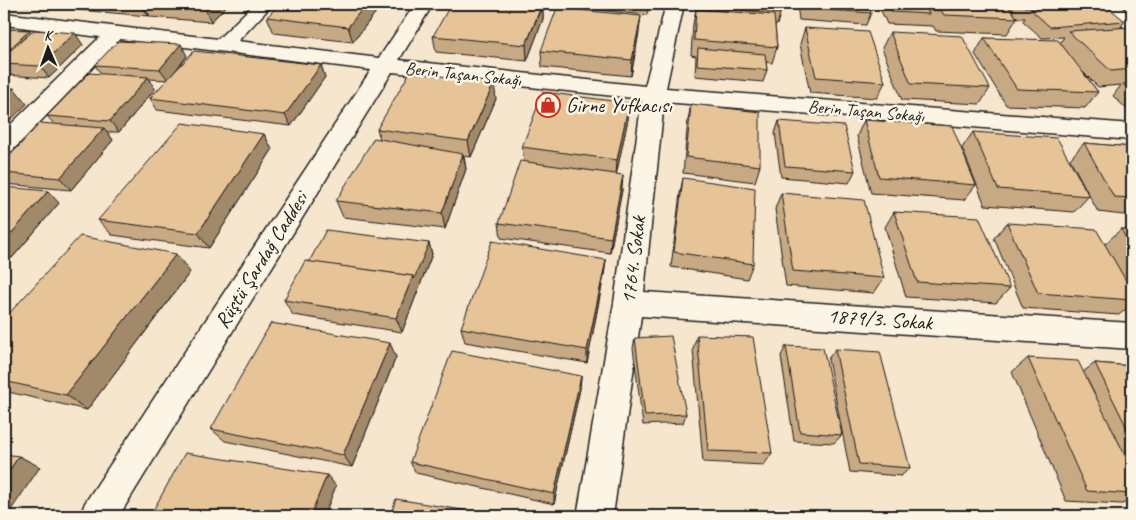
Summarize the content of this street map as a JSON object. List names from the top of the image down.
{
  "streets": {
    "street": [
      "Berin Taşan Sokağı",
      "Rüştü Şardağ Caddesi",
      "1764. Sokak",
      "1879/3. Sokak"
    ]
  },
  "crossings": [
    ["Berin Taşan Sokağı", "Rüştü Şardağ Caddesi"],
    ["Berin Taşan Sokağı", "1764. Sokak"],
    ["1764. Sokak", "1879/3. Sokak"]
  ],
  "places": {
    "shop": ["Girne Yufkacısı"]
  },
  "north": "top"
}
